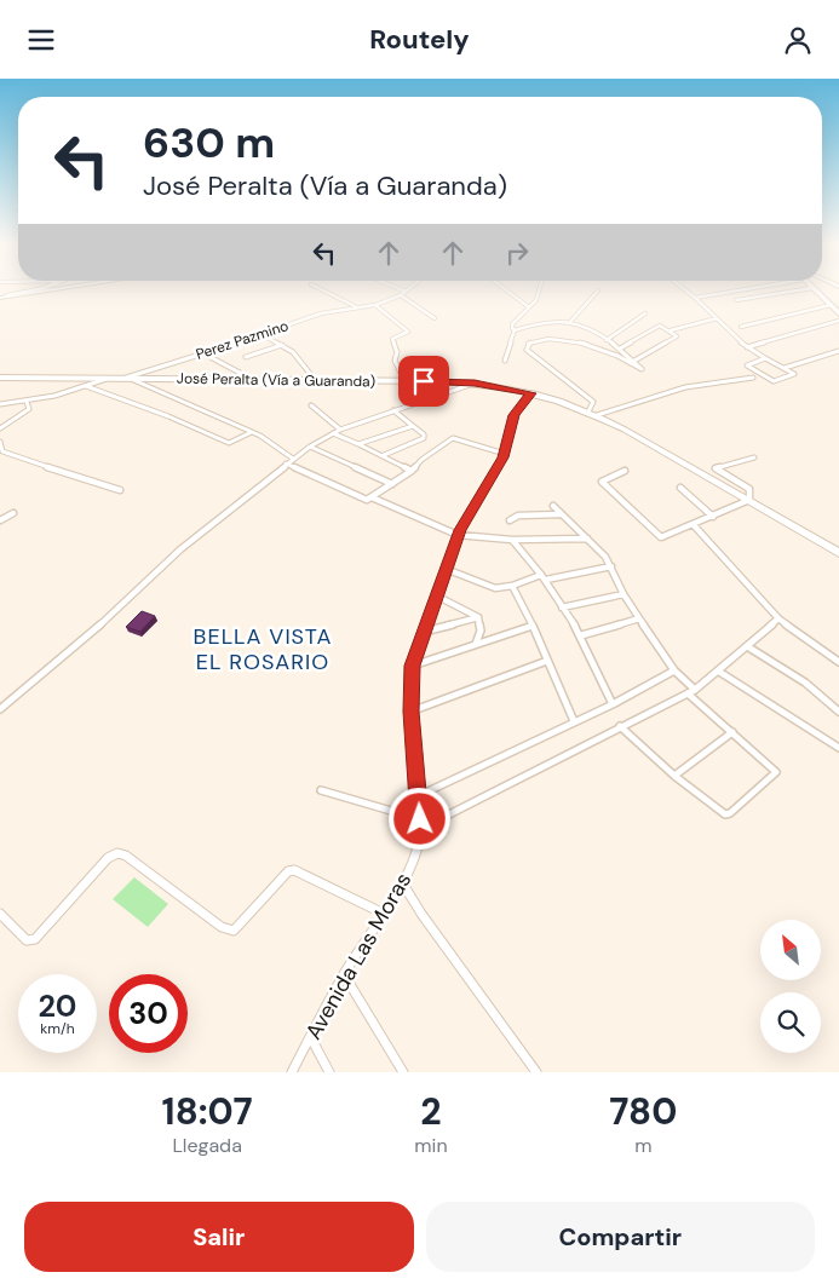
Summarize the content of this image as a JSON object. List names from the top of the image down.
{
  "streets": {
    "highway": ["José Peralta (Vía a Guaranda)"],
    "street": ["Perez Pazmino", "Avenida Las Moras"]
  },
  "crossings": [
    ["Perez Pazmino", "José Peralta (Vía a Guaranda)"],
    ["José Peralta (Vía a Guaranda)", "Avenida Las Moras"]
  ],
  "districts": ["BELLA VISTA EL ROSARIO"],
  "north": "top left",
  "page": {
    "header": "Routely",
    "turn": ["630 m", "José Peralta (Vía a Guaranda)"],
    "speed": "20 km/h",
    "limit": "30",
    "eta": [
      "18:07",
      "Llegada",
      "2",
      "min",
      "780",
      "m"
    ],
    "buttons": ["Salir", "Compartir"]
  }
}
